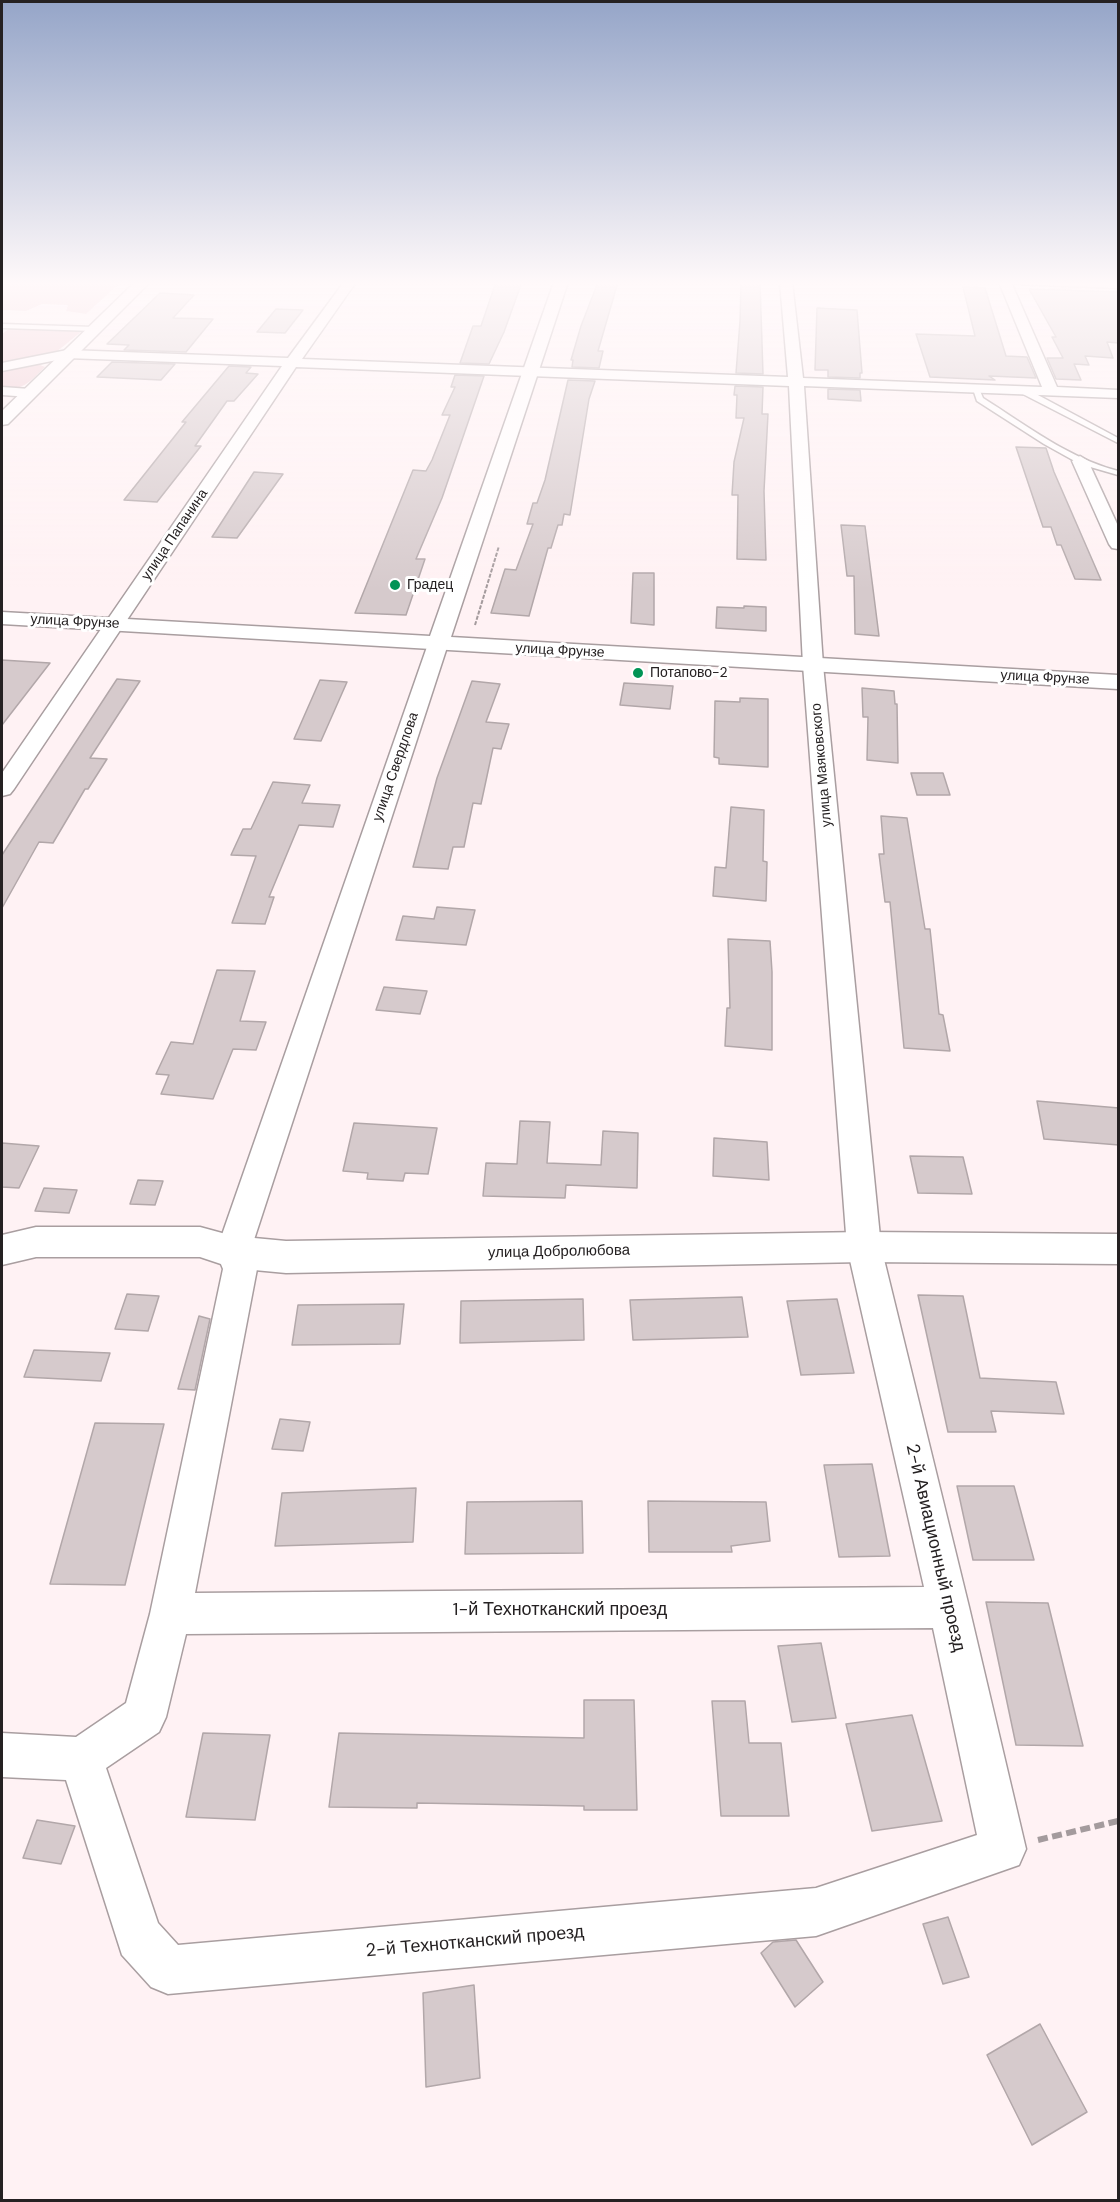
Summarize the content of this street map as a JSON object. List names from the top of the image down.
{
  "streets": {
    "street": [
      "улица Папанина",
      "улица Фрунзе",
      "улица Маяковского",
      "улица Свердлова",
      "улица Добролюбова",
      "2-й Авиационный проезд",
      "1-й Технотканский проезд",
      "2-й Технотканский проезд"
    ]
  },
  "crossings": [
    ["улица Папанина", "улица Фрунзе"],
    ["улица Фрунзе", "улица Маяковского"],
    ["улица Фрунзе", "улица Свердлова"],
    ["улица Маяковского", "улица Добролюбова"],
    ["улица Маяковского", "2-й Авиационный проезд"],
    ["улица Свердлова", "улица Добролюбова"],
    ["улица Добролюбова", "2-й Авиационный проезд"],
    ["2-й Авиационный проезд", "1-й Технотканский проезд"],
    ["2-й Авиационный проезд", "2-й Технотканский проезд"]
  ],
  "places": ["Градец", "Потапово-2"]
}
